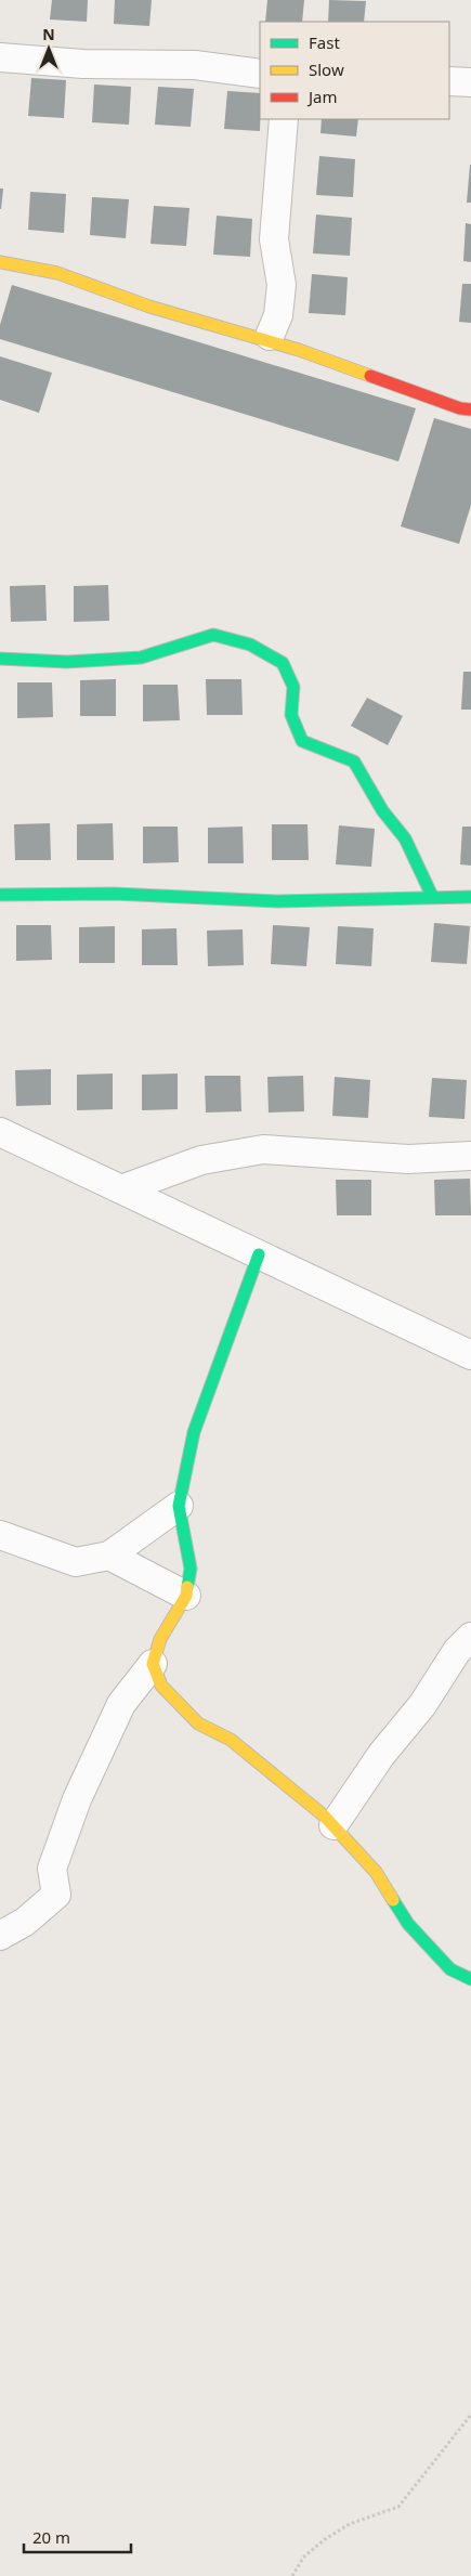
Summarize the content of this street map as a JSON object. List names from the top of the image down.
{
  "legend": ["Fast", "Slow", "Jam"],
  "scale_bar": "20 m",
  "north": "top"
}
